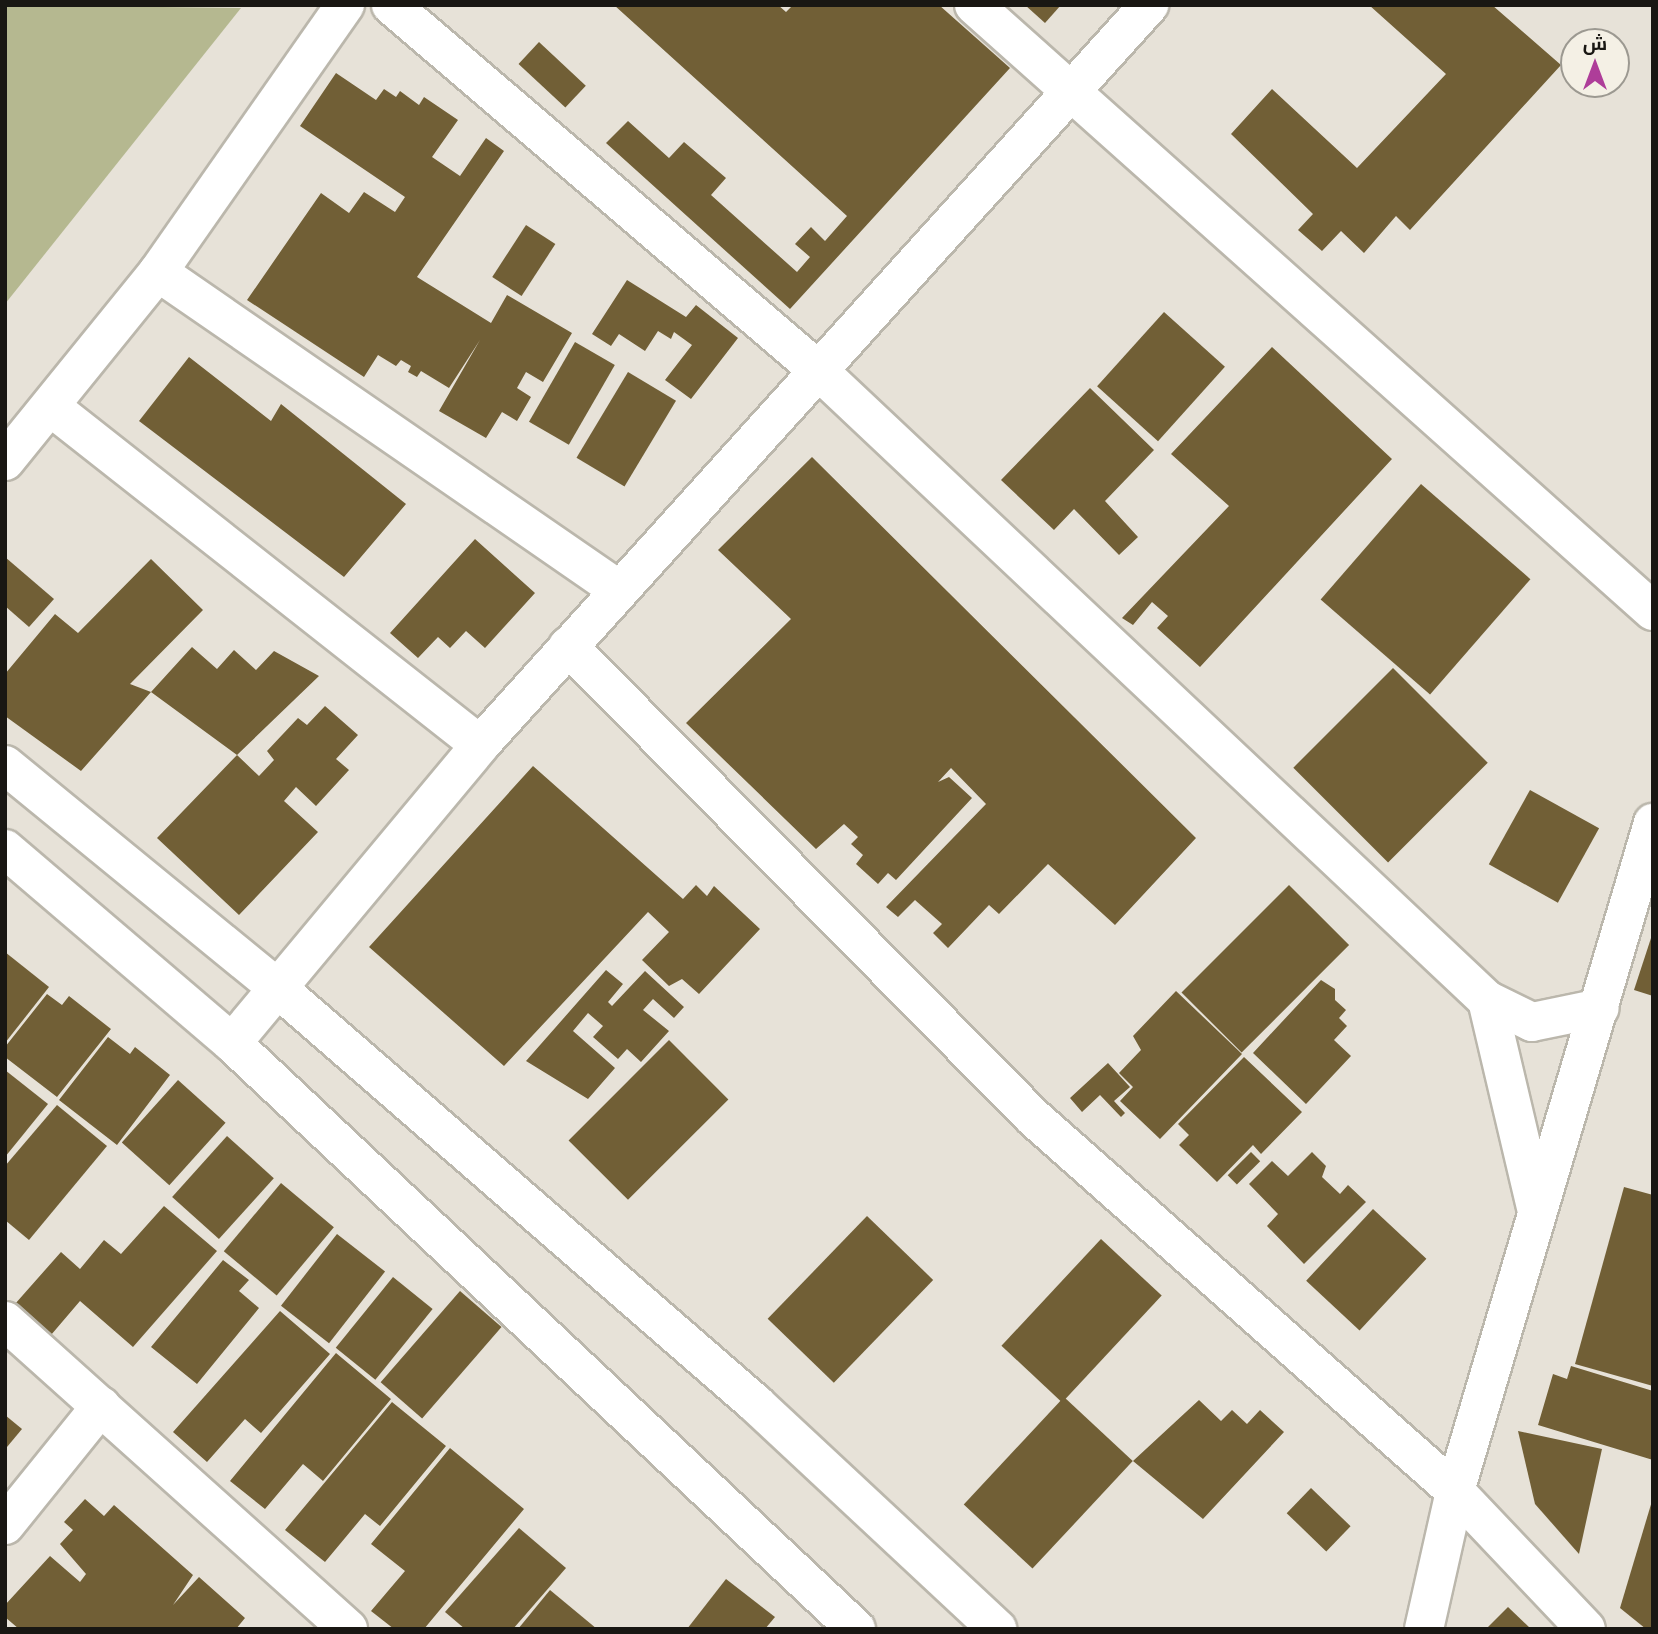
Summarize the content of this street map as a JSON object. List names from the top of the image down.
{
  "north": "top"
}
